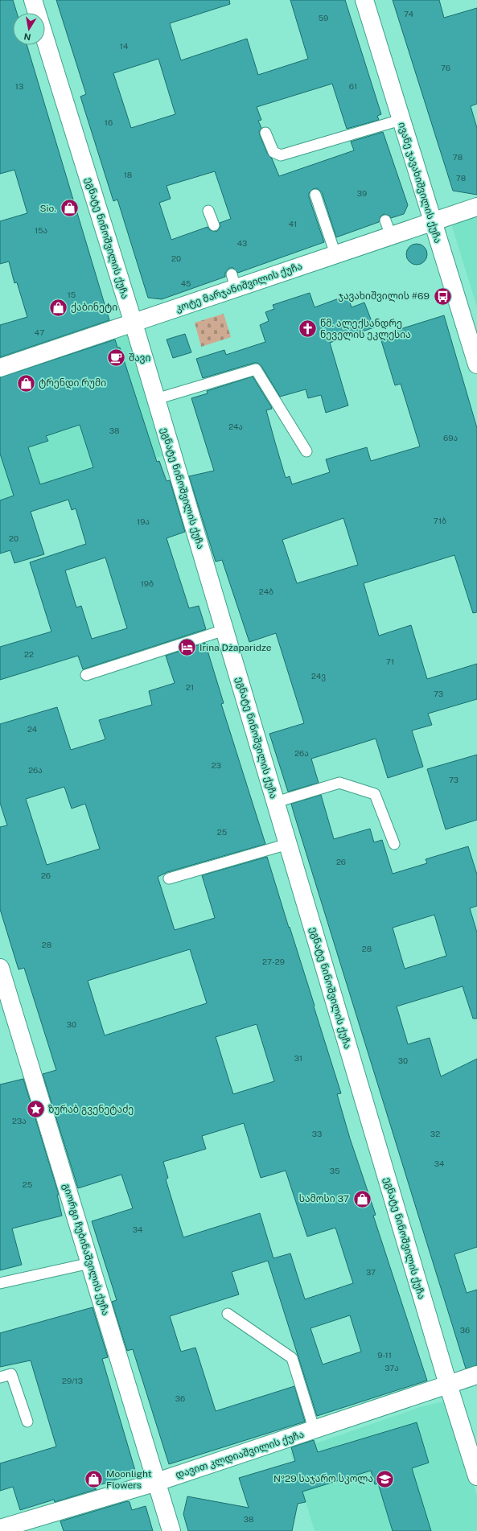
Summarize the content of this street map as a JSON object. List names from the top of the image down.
{
  "streets": {
    "street": [
      "ივანე ჯავახიშვილის ქუჩა",
      "ეგნატე ნინოშვილის ქუჩა",
      "კოტე მარჯანიშვილის ქუჩა",
      "გიორგი ჩუბინაშვილის ქუჩა",
      "დავით კლდიაშვილის ქუჩა"
    ]
  },
  "crossings": [
    ["ივანე ჯავახიშვილის ქუჩა", "კოტე მარჯანიშვილის ქუჩა"],
    ["ეგნატე ნინოშვილის ქუჩა", "კოტე მარჯანიშვილის ქუჩა"],
    ["ეგნატე ნინოშვილის ქუჩა", "დავით კლდიაშვილის ქუჩა"],
    ["გიორგი ჩუბინაშვილის ქუჩა", "დავით კლდიაშვილის ქუჩა"]
  ],
  "places": {
    "shop": [
      "Sio.",
      "ქაბინეტი",
      "ტრენდი რუმი",
      "სამოსი 37",
      "Moonlight Flowers"
    ],
    "bus stop": ["ჯავახიშვილის #69"],
    "church": ["წმ. ალექსანდრე ნეველის ეკლესია"],
    "cafe": ["შავი"],
    "hotel": ["Irina Dżaparidze"],
    "place": ["ზურაბ გვენეტაძე"],
    "school or university": ["№29 საჯარო სკოლა"]
  },
  "house_numbers": [
    "74",
    "59",
    "14",
    "76",
    "13",
    "61",
    "16",
    "78",
    "18",
    "78",
    "39",
    "41",
    "15ა",
    "43",
    "20",
    "45",
    "15",
    "47",
    "24ა",
    "38",
    "69ა",
    "71ბ",
    "19ა",
    "20",
    "19ბ",
    "24ბ",
    "22",
    "71",
    "24ვ",
    "21",
    "73",
    "24",
    "26ა",
    "23",
    "26ა",
    "73",
    "25",
    "26",
    "26",
    "28",
    "28",
    "27-29",
    "30",
    "31",
    "30",
    "23ა",
    "33",
    "32",
    "34",
    "35",
    "25",
    "34",
    "37",
    "36",
    "9-11",
    "37ა",
    "29/13",
    "36",
    "38"
  ],
  "north": "bottom"
}
